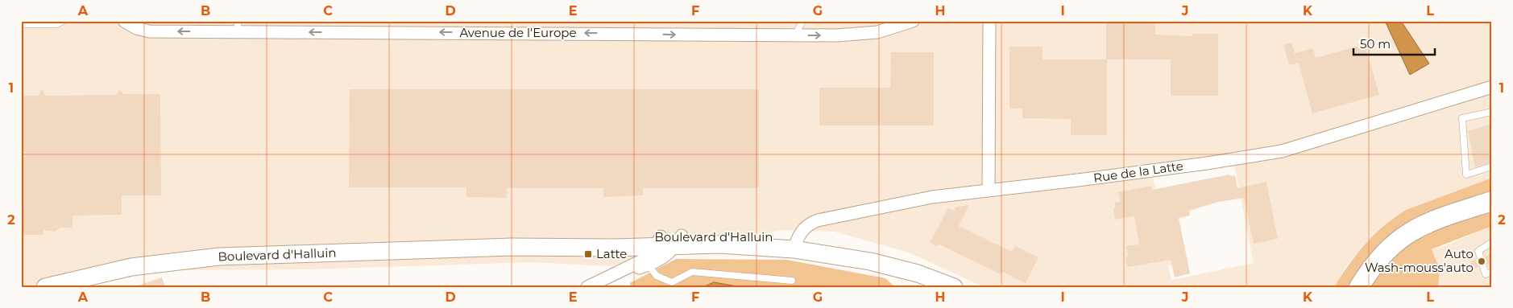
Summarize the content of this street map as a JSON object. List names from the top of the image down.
{
  "streets": {
    "main road": ["Boulevard d'Halluin"],
    "street": ["Avenue de l'Europe", "Rue de la Latte"]
  },
  "crossings": [
    ["Rue de la Latte", "Boulevard d'Halluin"]
  ],
  "places": {
    "transit": ["Latte"],
    "other": ["Auto Wash-mouss'auto"]
  },
  "scale_bar": "50 m",
  "grid": {
    "columns": [
      "A",
      "B",
      "C",
      "D",
      "E",
      "F",
      "G",
      "H",
      "I",
      "J",
      "K",
      "L"
    ],
    "rows": ["1", "2"]
  }
}
